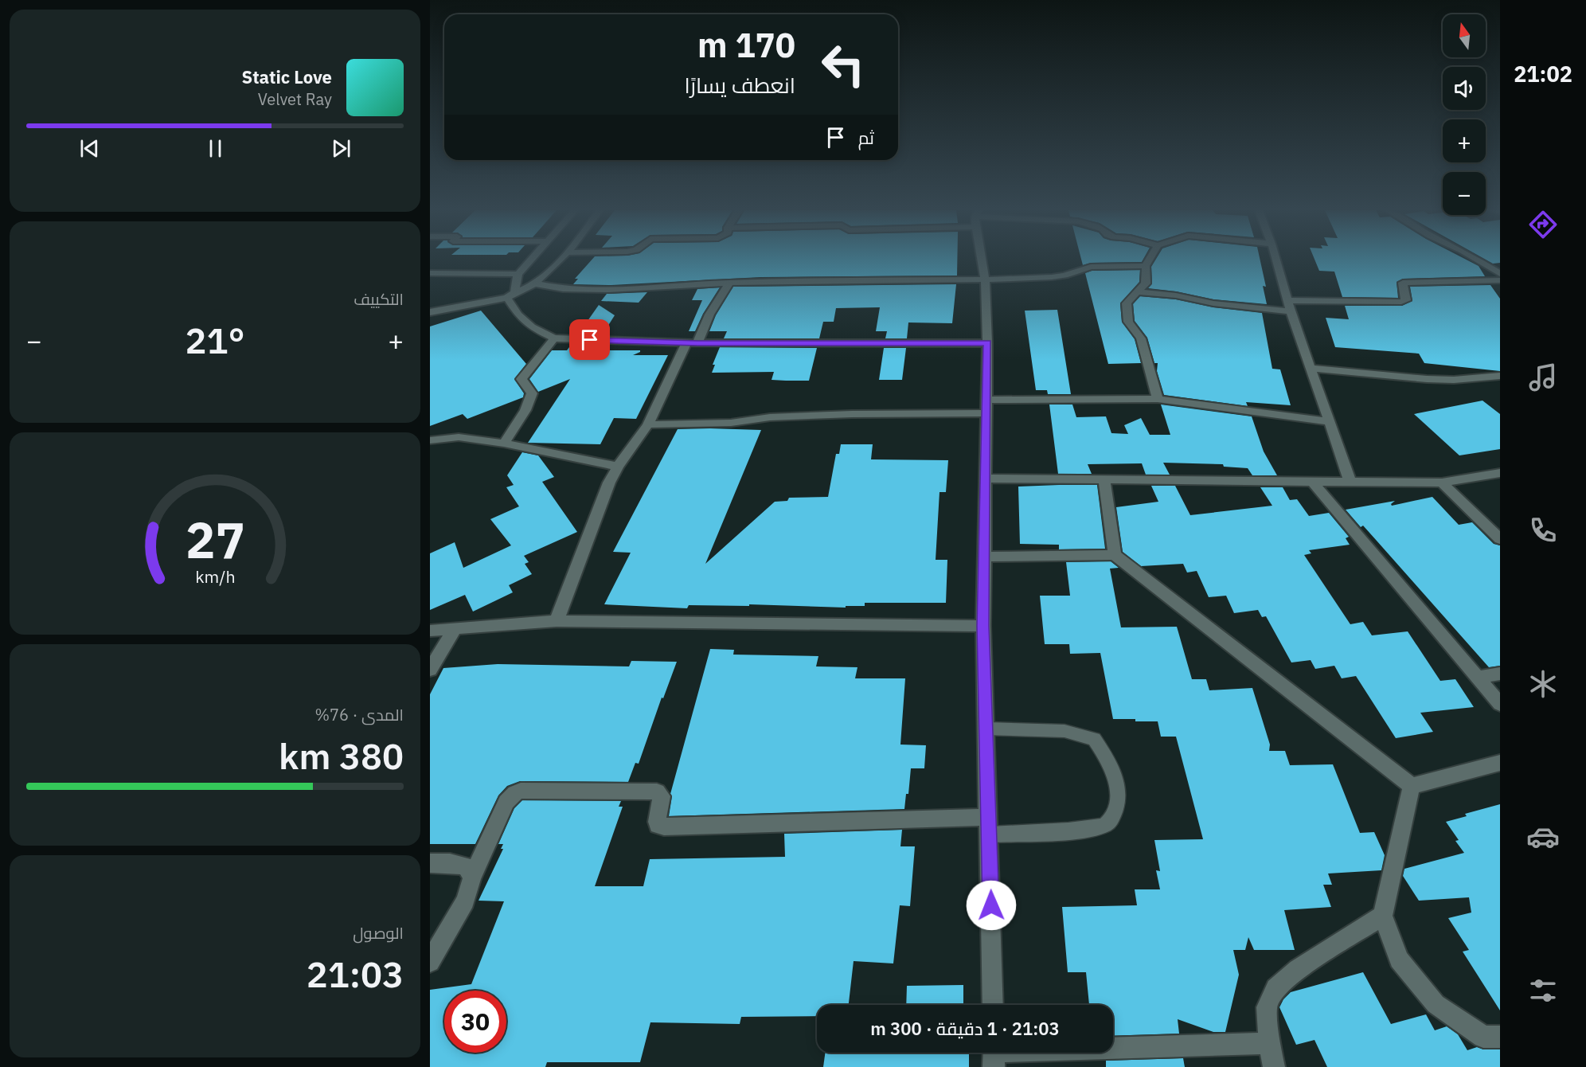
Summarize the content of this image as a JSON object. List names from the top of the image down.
{
  "north": "top",
  "page": {
    "tabs": "21:02",
    "map_buttons": ["+", "−"],
    "turn": ["170 m", "انعطف يسارًا"],
    "song": ["Static Love", "Velvet Ray"],
    "then": "ثم",
    "tile": [
      "التكييف",
      ["المدى · 76%", "380 km"],
      ["الوصول", "21:03"]
    ],
    "heat": ["−", "21°", "+"],
    "limit": "30",
    "trip": "21:03 · 1 دقيقة · 300 m",
    "gauge": ["27", "km/h"]
  }
}
